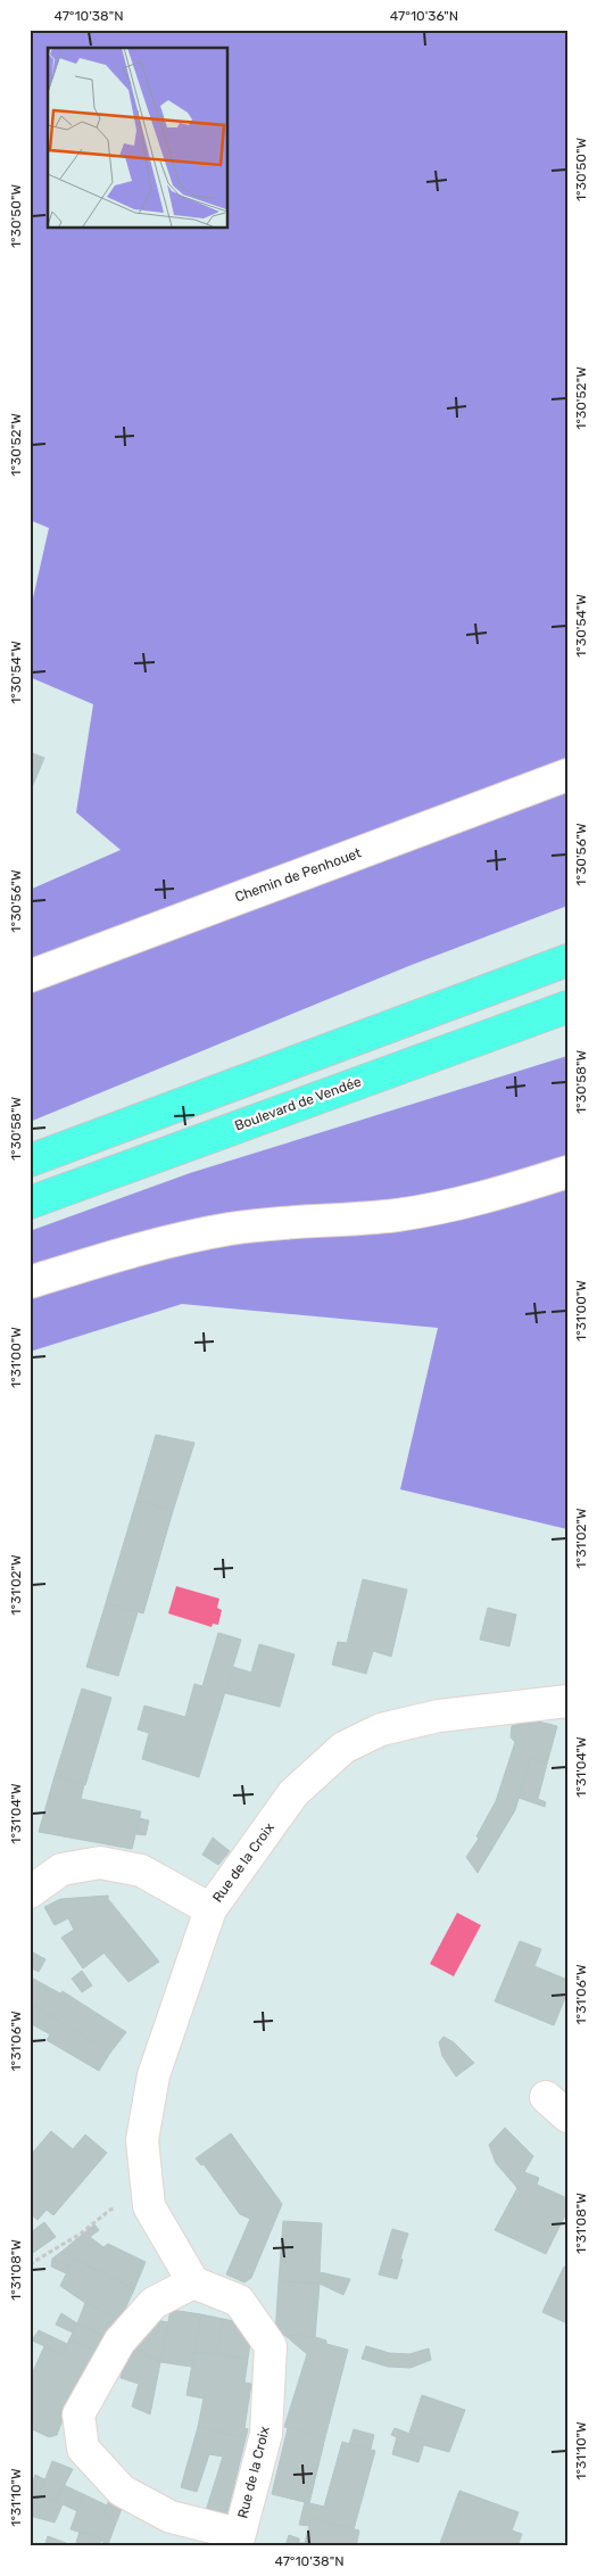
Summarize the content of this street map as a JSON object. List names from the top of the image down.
{
  "streets": {
    "highway": ["Boulevard de Vendée"],
    "street": ["Chemin de Penhouet", "Rue de la Croix"]
  },
  "coordinates": [
    "47°10'38\"N",
    "47°10'36\"N",
    "1°30'50\"W",
    "1°30'52\"W",
    "1°30'54\"W",
    "1°30'56\"W",
    "1°30'58\"W",
    "1°31'00\"W",
    "1°31'02\"W",
    "1°31'04\"W",
    "1°31'06\"W",
    "1°31'08\"W",
    "1°31'10\"W"
  ]
}
